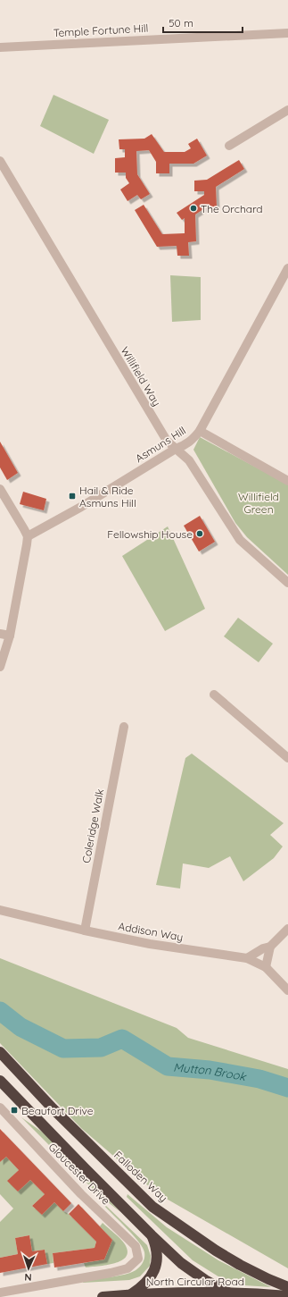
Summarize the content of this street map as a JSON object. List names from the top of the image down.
{
  "streets": {
    "highway": ["Falloden Way", "North Circular Road"],
    "street": [
      "Temple Fortune Hill",
      "Willifield Way",
      "Asmuns Hill",
      "Coleridge Walk",
      "Addison Way",
      "Gloucester Drive"
    ]
  },
  "crossings": [
    ["Willifield Way", "Asmuns Hill"],
    ["Coleridge Walk", "Addison Way"]
  ],
  "water": ["Mutton Brook"],
  "parks": ["Willifield Green"],
  "places": {
    "other": ["The Orchard", "Fellowship House"],
    "transit": ["Hail & Ride Asmuns Hill", "Beaufort Drive"]
  },
  "scale_bar": "50 m",
  "north": "bottom"
}
